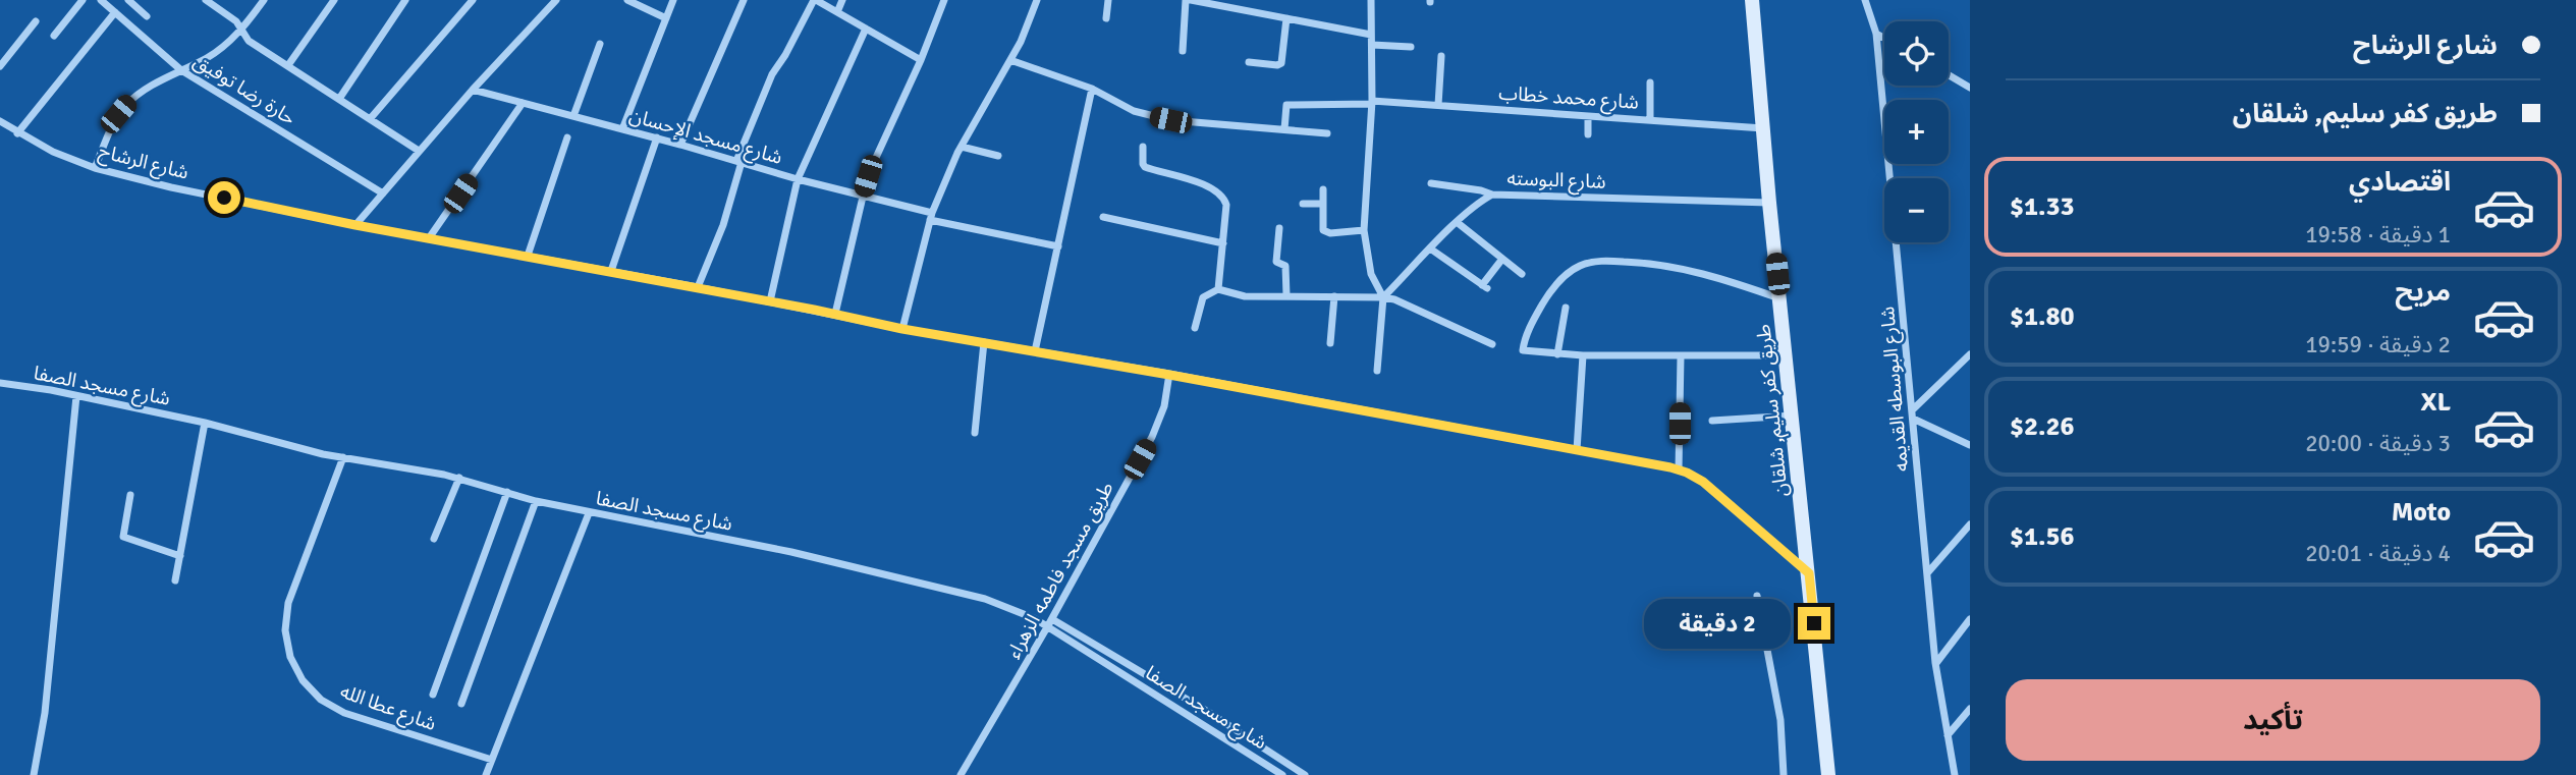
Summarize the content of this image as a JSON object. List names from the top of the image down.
{
  "streets": {
    "street": [
      "حارة رضا توفيق",
      "شارع محمد خطاب",
      "شارع مسجد الإحسان",
      "شارع الرشاح",
      "شارع البوسته",
      "شارع مسجد الصفا",
      "شارع البوسطه القديمه",
      "طريق كفر سليم, شلقان",
      "طريق مسجد فاطمه الزهراء",
      "شارع عطا الله"
    ]
  },
  "crossings": [
    ["شارع محمد خطاب", "طريق كفر سليم, شلقان"],
    ["شارع الرشاح", "طريق كفر سليم, شلقان"],
    ["شارع الرشاح", "طريق مسجد فاطمه الزهراء"],
    ["شارع البوسته", "طريق كفر سليم, شلقان"],
    ["شارع مسجد الصفا", "طريق مسجد فاطمه الزهراء"],
    ["شارع مسجد الصفا", "شارع عطا الله"]
  ],
  "page": {
    "banner": ["شارع الرشاح", "طريق كفر سليم, شلقان"],
    "map_buttons": ["+", "−"],
    "list": [
      {
        "name": "اقتصادي",
        "note": "1 دقيقة · 19:58",
        "value": "$1.33"
      },
      {
        "name": "مريح",
        "note": "2 دقيقة · 19:59",
        "value": "$1.80"
      },
      {
        "name": "XL",
        "note": "3 دقيقة · 20:00",
        "value": "$2.26"
      },
      {
        "name": "Moto",
        "note": "4 دقيقة · 20:01",
        "value": "$1.56"
      }
    ],
    "bubble": "2 دقيقة",
    "buttons": "تأكيد"
  }
}
